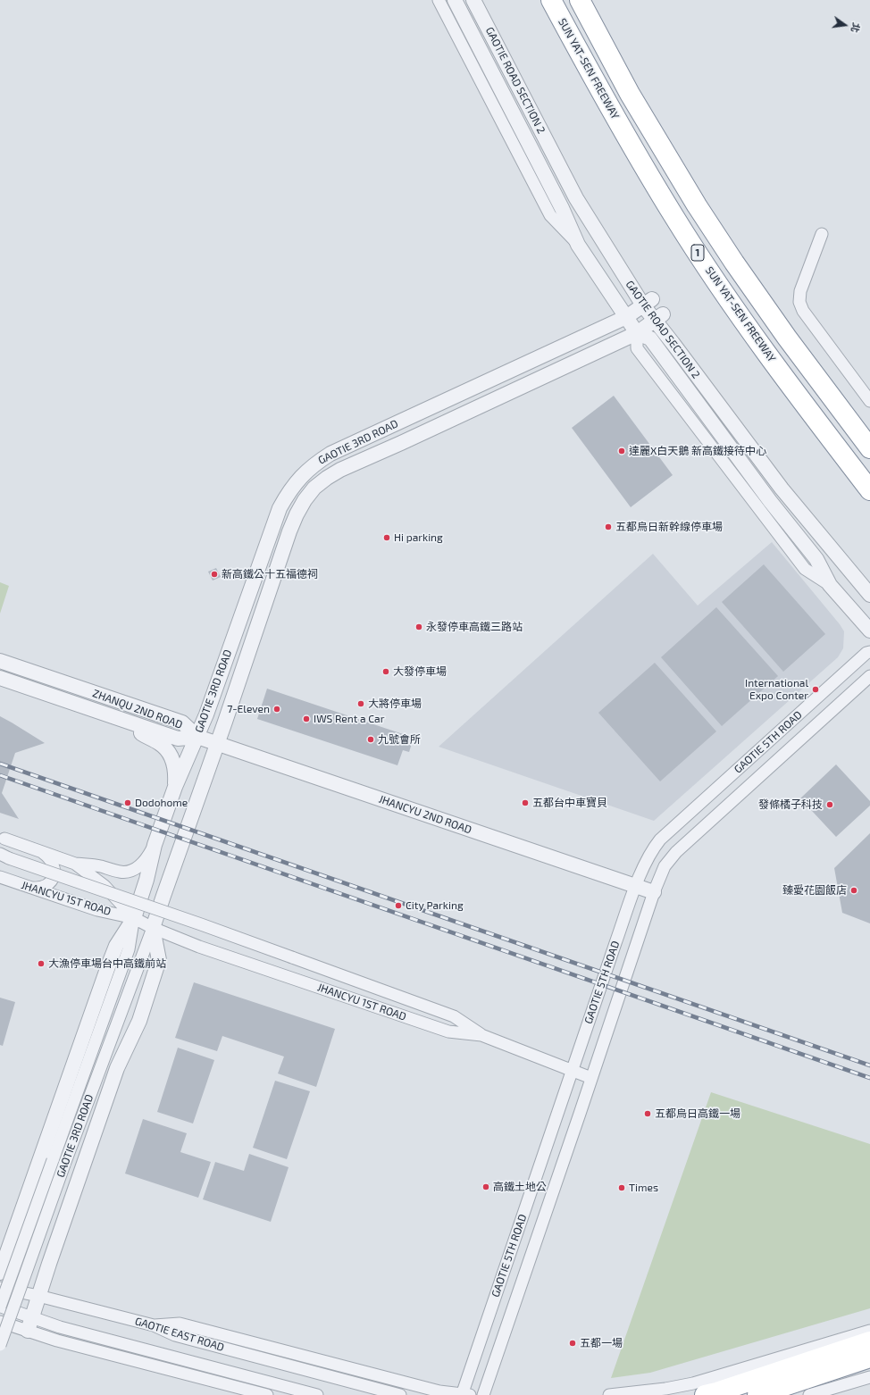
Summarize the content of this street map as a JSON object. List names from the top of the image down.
{
  "streets": {
    "highway": ["SUN YAT-SEN FREEWAY", "1"],
    "street": [
      "GAOTIE ROAD SECTION 2",
      "GAOTIE 3RD ROAD",
      "ZHANQU 2ND ROAD",
      "GAOTIE 5TH ROAD",
      "JHANCYU 2ND ROAD",
      "JHANCYU 1ST ROAD",
      "GAOTIE EAST ROAD"
    ]
  },
  "crossings": [
    ["GAOTIE ROAD SECTION 2", "GAOTIE 3RD ROAD"],
    ["GAOTIE 3RD ROAD", "ZHANQU 2ND ROAD"],
    ["GAOTIE 3RD ROAD", "JHANCYU 2ND ROAD"],
    ["GAOTIE 3RD ROAD", "JHANCYU 1ST ROAD"],
    ["GAOTIE 3RD ROAD", "GAOTIE EAST ROAD"],
    ["ZHANQU 2ND ROAD", "JHANCYU 2ND ROAD"],
    ["GAOTIE 5TH ROAD", "JHANCYU 2ND ROAD"],
    ["GAOTIE 5TH ROAD", "JHANCYU 1ST ROAD"]
  ],
  "places": [
    "達麗X白天鵝 新高鐵接待中心",
    "五都烏日新幹線停車場",
    "Hi parking",
    "新高鐵公十五福德祠",
    "永發停車高鐵三路站",
    "大發停車場",
    "International Expo Conter",
    "大將停車場",
    "7-Eleven",
    "IWS Rent a Car",
    "九號會所",
    "Dodohome",
    "五都台中車寶貝",
    "發條橘子科技",
    "臻愛花園飯店",
    "City Parking",
    "大漁停車場台中高鐵前站",
    "五都烏日高鐵一場",
    "高鐵土地公",
    "Times",
    "五都一場"
  ],
  "north": "right"
}
